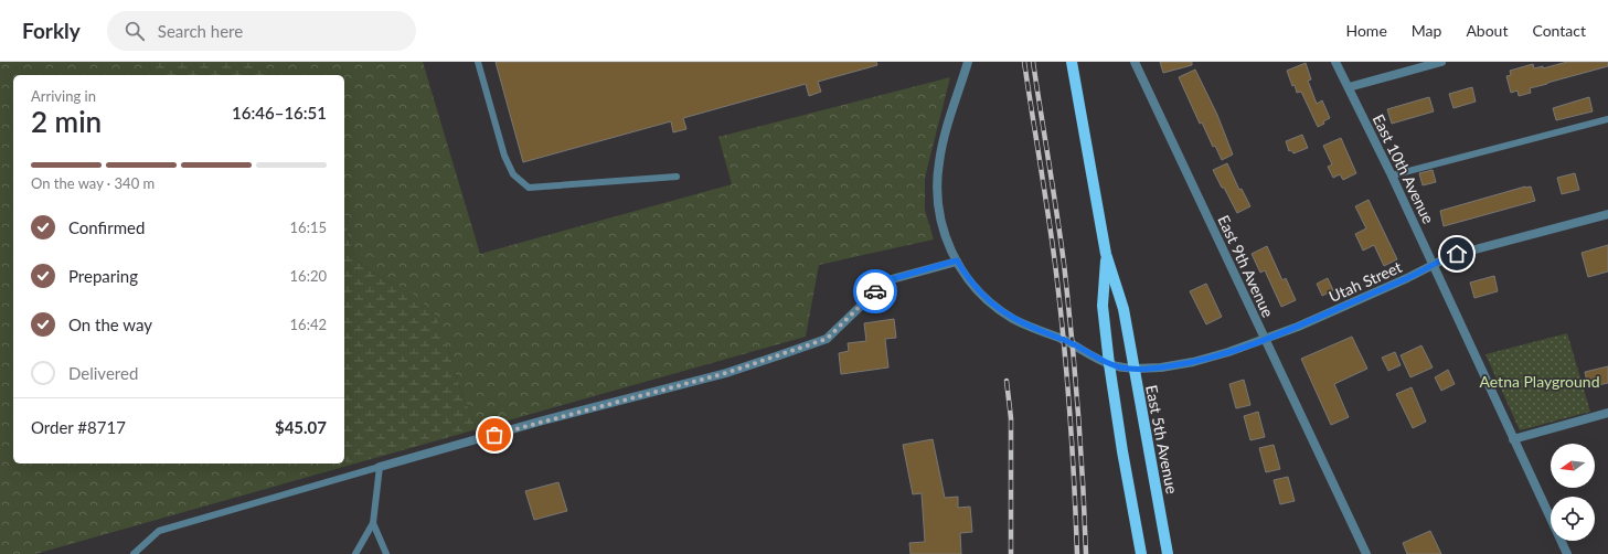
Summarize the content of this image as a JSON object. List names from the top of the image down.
{
  "streets": {
    "main road": ["East 5th Avenue"],
    "street": ["East 10th Avenue", "East 9th Avenue", "Utah Street"]
  },
  "crossings": [
    ["East 10th Avenue", "Utah Street"],
    ["East 9th Avenue", "Utah Street"],
    ["Utah Street", "East 5th Avenue"]
  ],
  "parks": ["Aetna Playground"],
  "north": "left",
  "page": {
    "header": "Forkly",
    "search": "Search here",
    "nav": [
      "Home",
      "Map",
      "About",
      "Contact"
    ],
    "heading": ["2 min", "Arriving in", "16:46–16:51"],
    "panel": ["Order #8717", "$45.07"],
    "bar": "On the way · 340 m",
    "list": [
      ["Confirmed", "16:15"],
      ["Preparing", "16:20"],
      ["On the way", "16:42"],
      "Delivered"
    ]
  }
}
